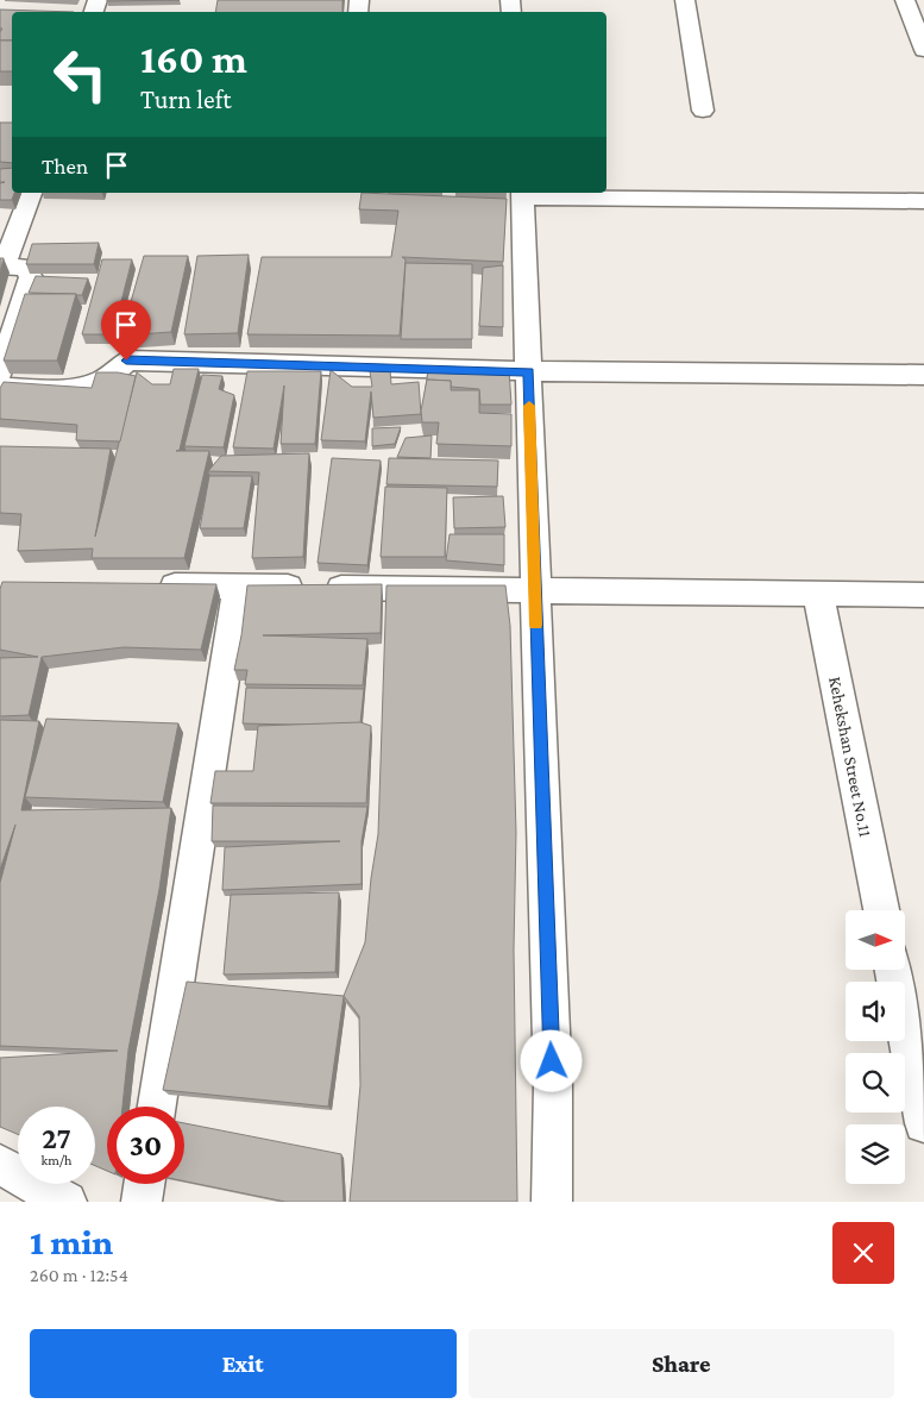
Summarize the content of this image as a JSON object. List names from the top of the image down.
{
  "streets": {
    "street": ["Kehekshan Street No.11"]
  },
  "north": "right",
  "page": {
    "turn": ["160 m", "Turn left"],
    "then": "Then",
    "speed": "27 km/h",
    "limit": "30",
    "heading": ["1 min", "260 m · 12:54"],
    "buttons": ["Exit", "Share"]
  }
}
